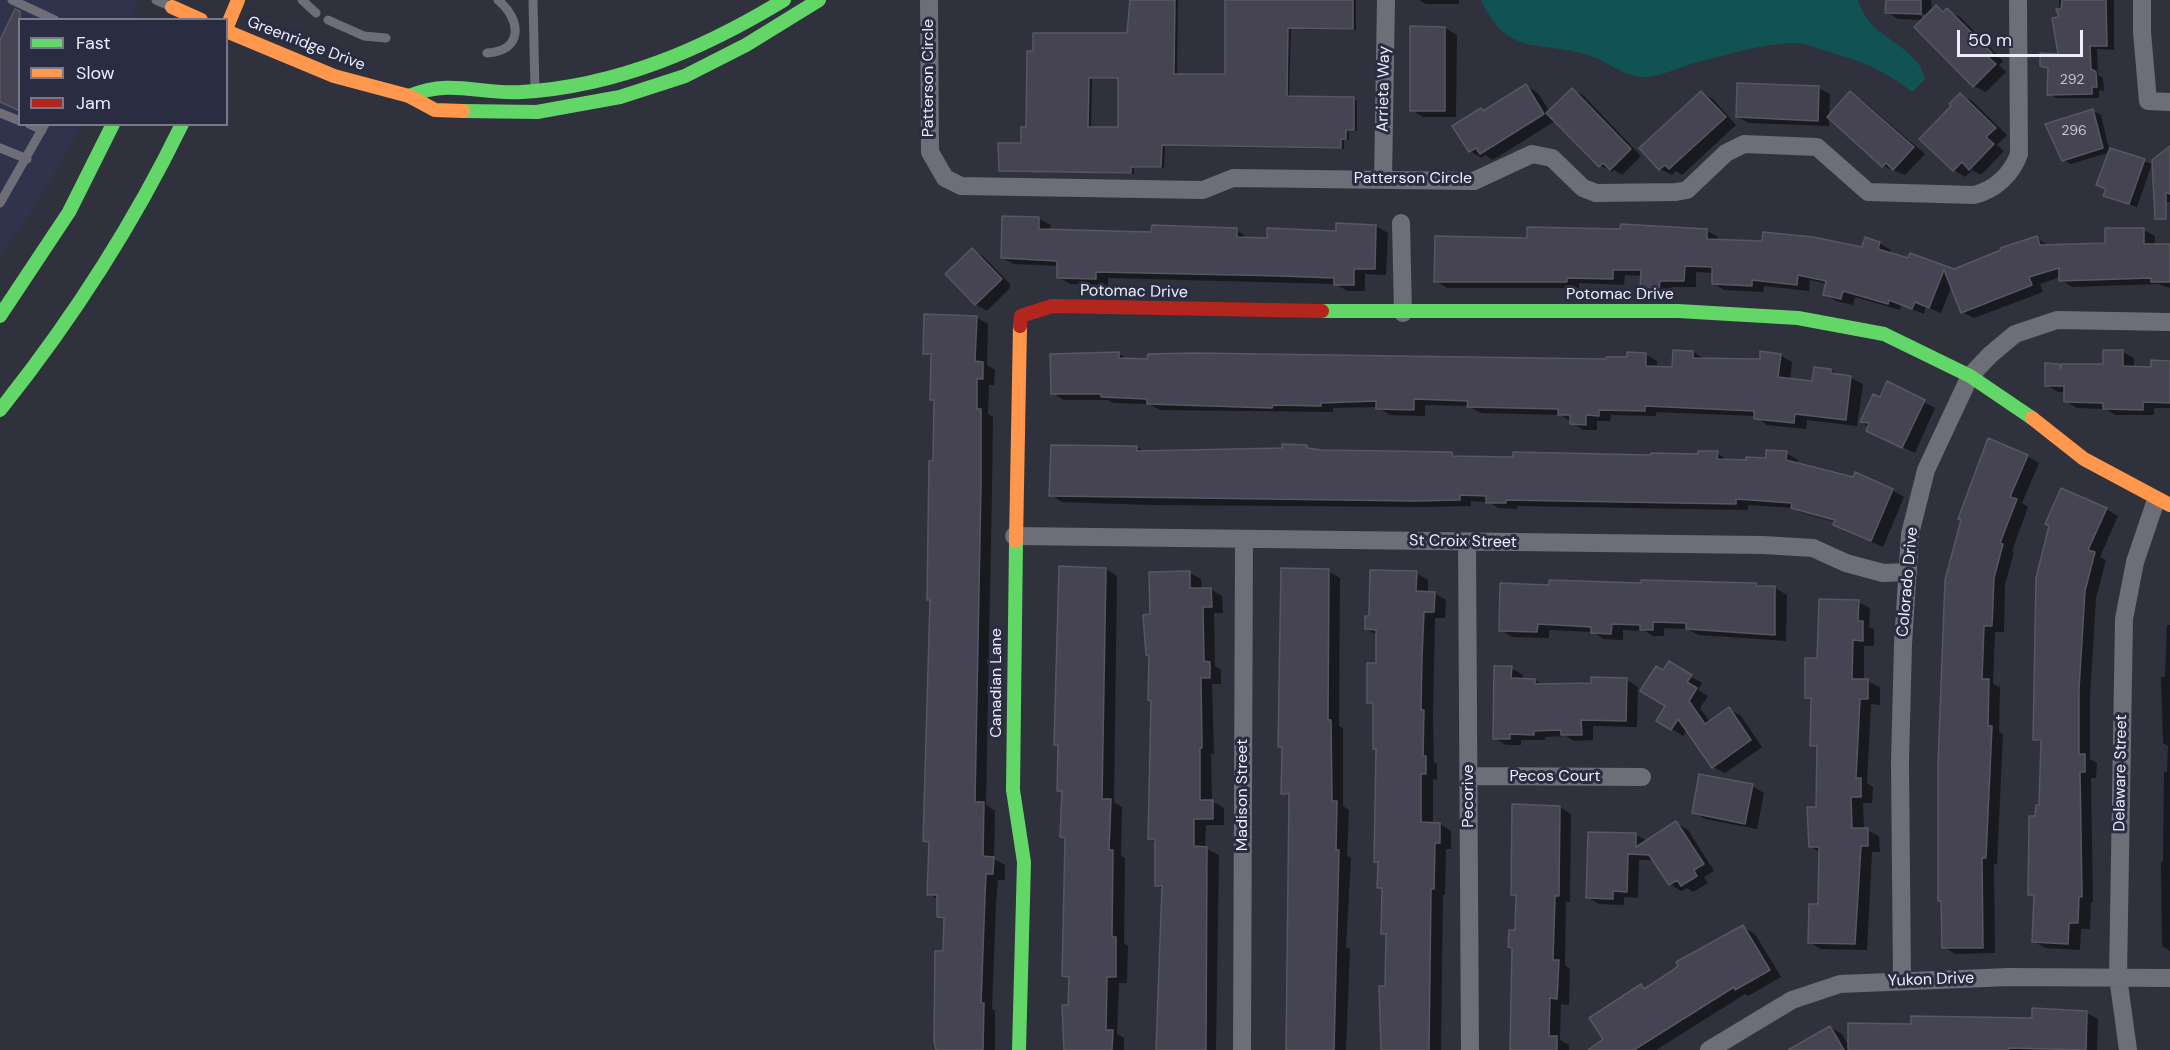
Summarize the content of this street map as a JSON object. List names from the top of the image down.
{
  "streets": {
    "street": [
      "Greenridge Drive",
      "Patterson Circle",
      "Arrieta Way",
      "Potomac Drive",
      "St Croix Street",
      "Colorado Drive",
      "Canadian Lane",
      "Delaware Street",
      "Pecos Court",
      "Madison Street",
      "Pecorive",
      "Yukon Drive"
    ]
  },
  "crossings": [
    ["Patterson Circle", "Arrieta Way"],
    ["Potomac Drive", "Colorado Drive"],
    ["Potomac Drive", "Canadian Lane"],
    ["Potomac Drive", "Delaware Street"],
    ["St Croix Street", "Colorado Drive"],
    ["St Croix Street", "Canadian Lane"],
    ["St Croix Street", "Madison Street"],
    ["St Croix Street", "Pecorive"],
    ["Colorado Drive", "Yukon Drive"],
    ["Delaware Street", "Yukon Drive"],
    ["Pecos Court", "Pecorive"]
  ],
  "house_numbers": ["292", "296"],
  "legend": ["Fast", "Slow", "Jam"],
  "scale_bar": "50 m"
}
